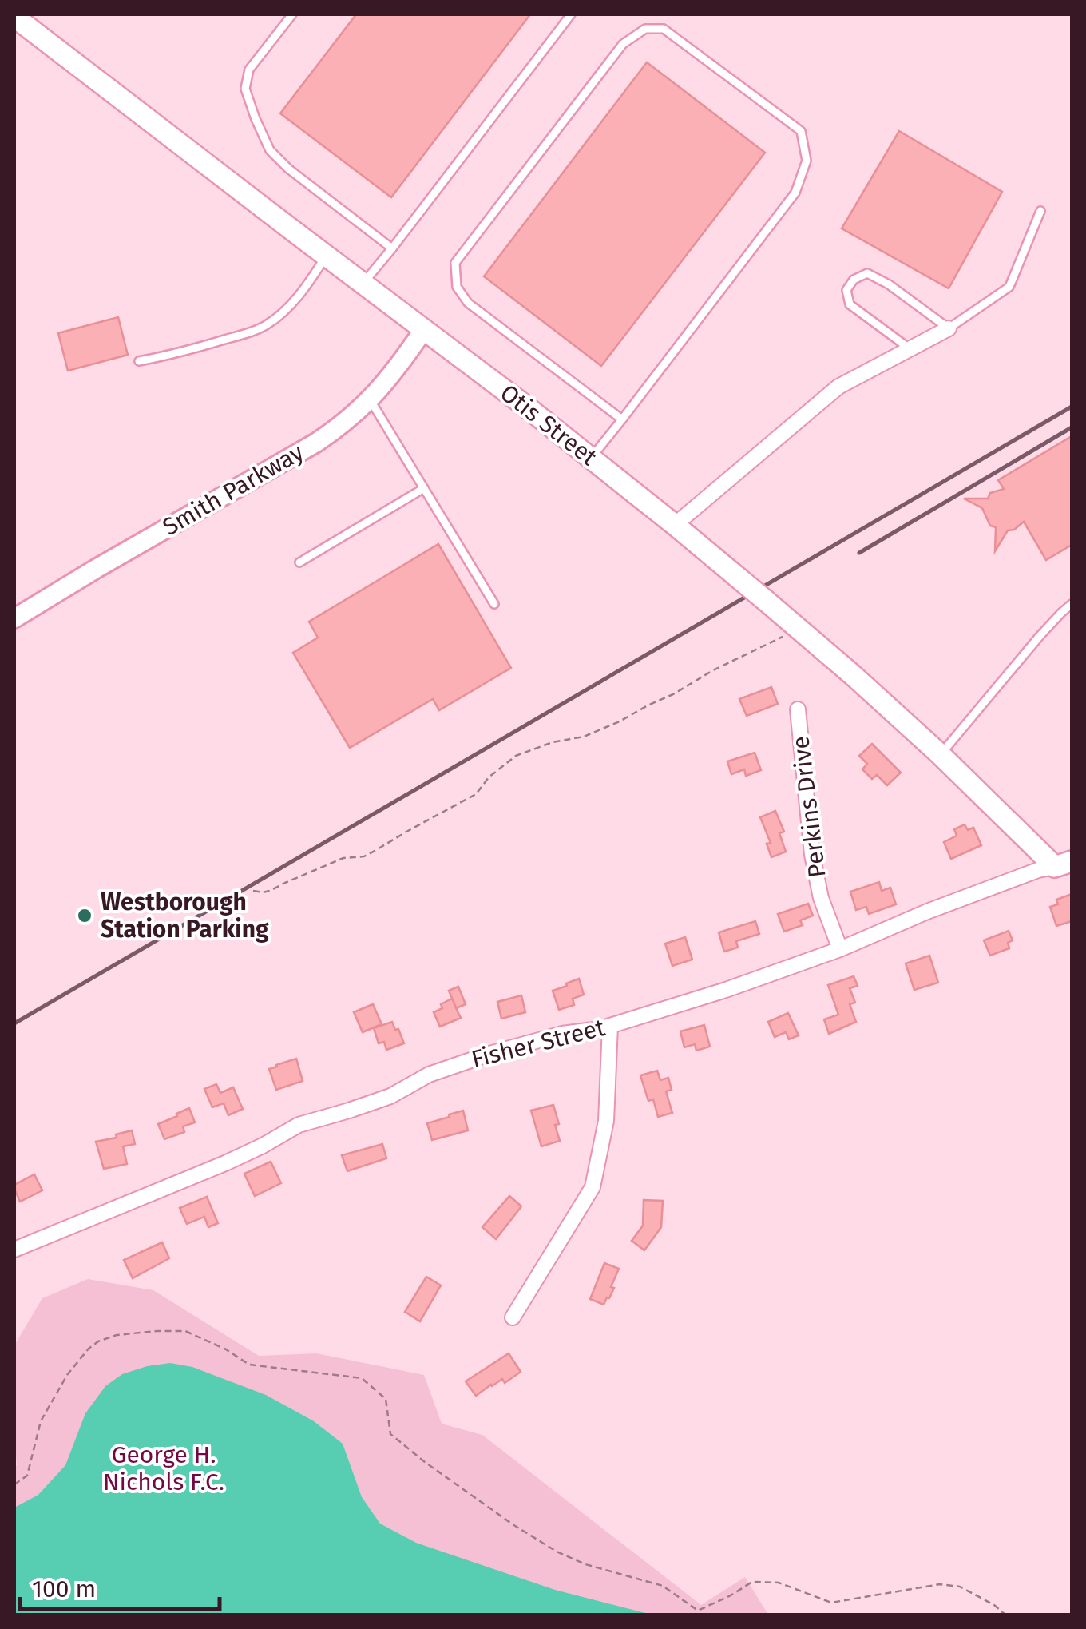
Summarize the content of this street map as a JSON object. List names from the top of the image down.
{
  "streets": {
    "main road": ["Otis Street"],
    "street": ["Smith Parkway", "Perkins Drive", "Fisher Street"]
  },
  "crossings": [
    ["Otis Street", "Smith Parkway"],
    ["Otis Street", "Fisher Street"],
    ["Perkins Drive", "Fisher Street"]
  ],
  "parks": ["George H. Nichols F.C."],
  "places": ["Westborough Station Parking"],
  "scale_bar": "100 m"
}
